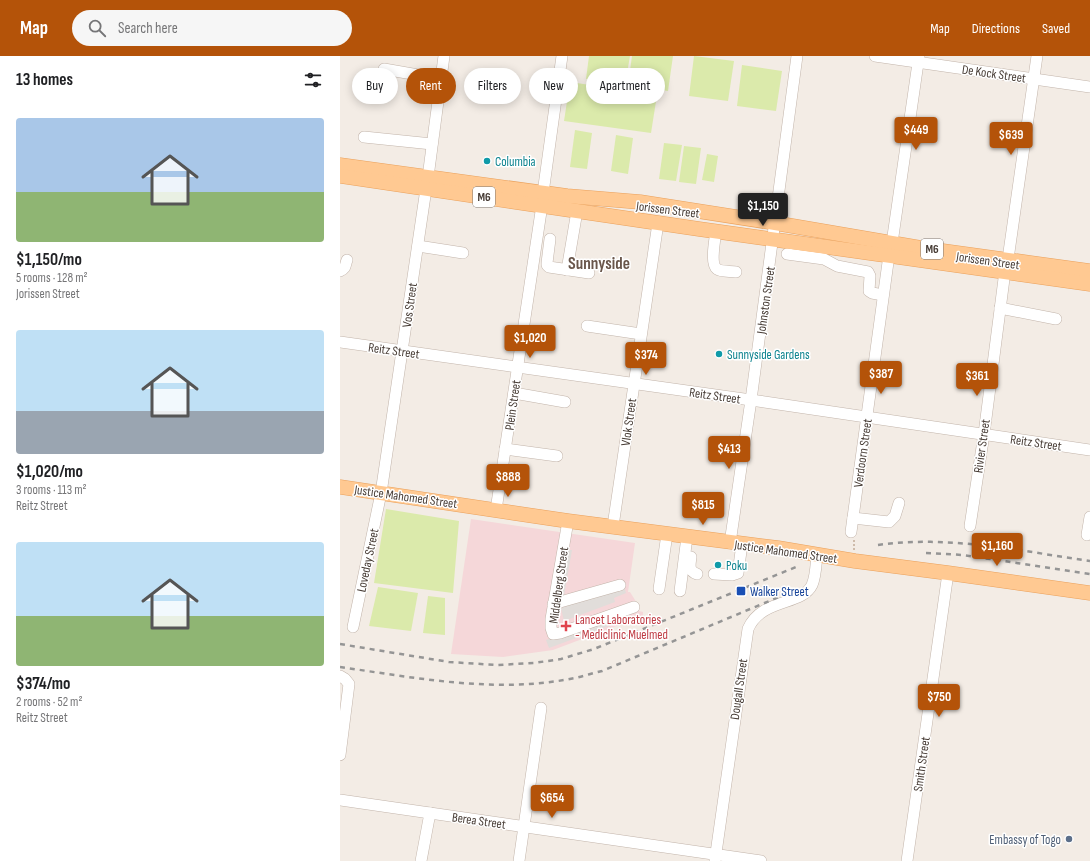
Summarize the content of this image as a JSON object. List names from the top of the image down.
{
  "streets": {
    "main road": ["M6", "Jorissen Street", "Justice Mahomed Street"],
    "street": [
      "De Kock Street",
      "Johnston Street",
      "Vos Street",
      "Reitz Street",
      "Plein Street",
      "Vlok Street",
      "Rivier Street",
      "Verdoorn Street",
      "Loveday Street",
      "Middelberg Street",
      "Dougall Street",
      "Smith Street",
      "Berea Street"
    ]
  },
  "crossings": [
    ["De Kock Street", "Rivier Street"],
    ["De Kock Street", "Verdoorn Street"],
    ["Jorissen Street", "Johnston Street"],
    ["Jorissen Street", "Vos Street"],
    ["Jorissen Street", "Plein Street"],
    ["Jorissen Street", "Vlok Street"],
    ["Jorissen Street", "Rivier Street"],
    ["Jorissen Street", "Verdoorn Street"],
    ["Johnston Street", "Reitz Street"],
    ["Johnston Street", "Justice Mahomed Street"],
    ["Vos Street", "Reitz Street"],
    ["Vos Street", "Justice Mahomed Street"],
    ["Vos Street", "Loveday Street"],
    ["Reitz Street", "Plein Street"],
    ["Reitz Street", "Vlok Street"],
    ["Reitz Street", "Rivier Street"],
    ["Reitz Street", "Verdoorn Street"],
    ["Plein Street", "Justice Mahomed Street"],
    ["Vlok Street", "Justice Mahomed Street"],
    ["Justice Mahomed Street", "Loveday Street"],
    ["Justice Mahomed Street", "Middelberg Street"],
    ["Justice Mahomed Street", "Dougall Street"],
    ["Justice Mahomed Street", "Smith Street"],
    ["Dougall Street", "Berea Street"]
  ],
  "districts": ["Sunnyside"],
  "places": {
    "other": [
      "Columbia",
      "Sunnyside Gardens",
      "Poku",
      "Embassy of Togo"
    ],
    "transit": ["Walker Street"],
    "health": ["Lancet Laboratories - Mediclinic Muelmed"]
  },
  "page": {
    "header": "Map",
    "search": "Search here",
    "nav": ["Map", "Directions", "Saved"],
    "heading": "13 homes",
    "chip": [
      "Buy",
      "Rent",
      "Filters",
      "New",
      "Apartment"
    ],
    "list": [
      {
        "name": "$1,150/mo",
        "note": "5 rooms · 128 m² · Jorissen Street"
      },
      {
        "name": "$1,020/mo",
        "note": "3 rooms · 113 m² · Reitz Street"
      },
      {
        "name": "$374/mo",
        "note": "2 rooms · 52 m² · Reitz Street"
      }
    ],
    "price": [
      "$449",
      "$639",
      "$1,150",
      "$1,020",
      "$374",
      "$387",
      "$361",
      "$413",
      "$888",
      "$815",
      "$1,160",
      "$750",
      "$654"
    ]
  }
}
